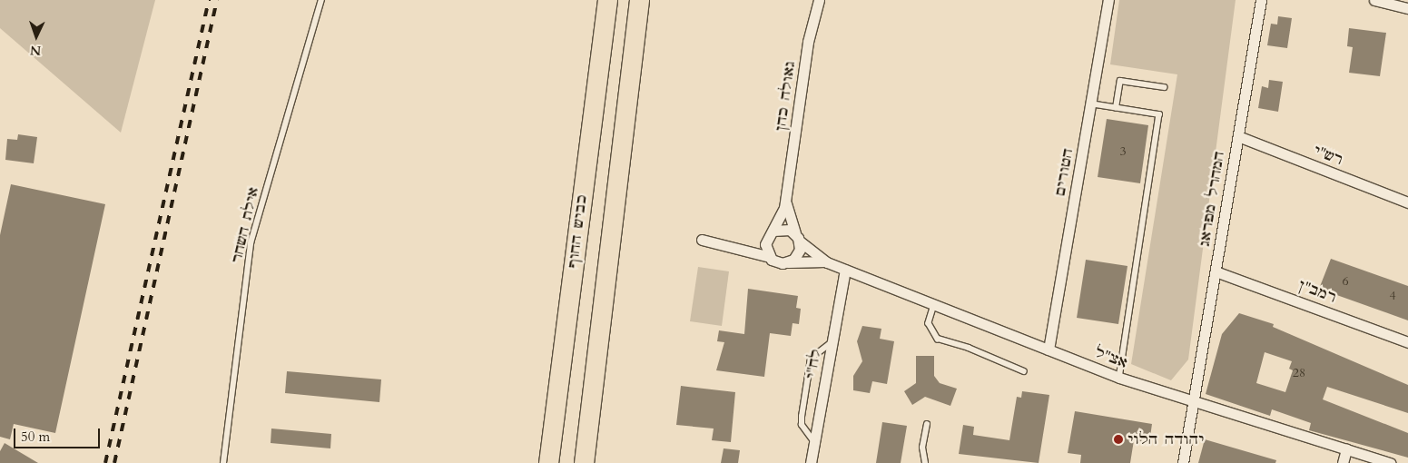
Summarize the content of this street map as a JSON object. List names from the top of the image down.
{
  "streets": {
    "highway": ["כביש החוף"],
    "street": [
      "גאולה כהן",
      "רש\"י",
      "הטורים",
      "המהרל מפראג",
      "רמב\"ן",
      "אצ\"ל",
      "לח\"י"
    ],
    "lane": ["אילת השחר"]
  },
  "crossings": [
    ["גאולה כהן", "אצ\"ל"],
    ["רש\"י", "המהרל מפראג"],
    ["הטורים", "אצ\"ל"],
    ["המהרל מפראג", "רמב\"ן"],
    ["המהרל מפראג", "אצ\"ל"],
    ["אצ\"ל", "לח\"י"]
  ],
  "places": ["יהודה הלוי"],
  "house_numbers": [
    "3",
    "6",
    "4",
    "28"
  ],
  "scale_bar": "50 m",
  "north": "bottom"
}
